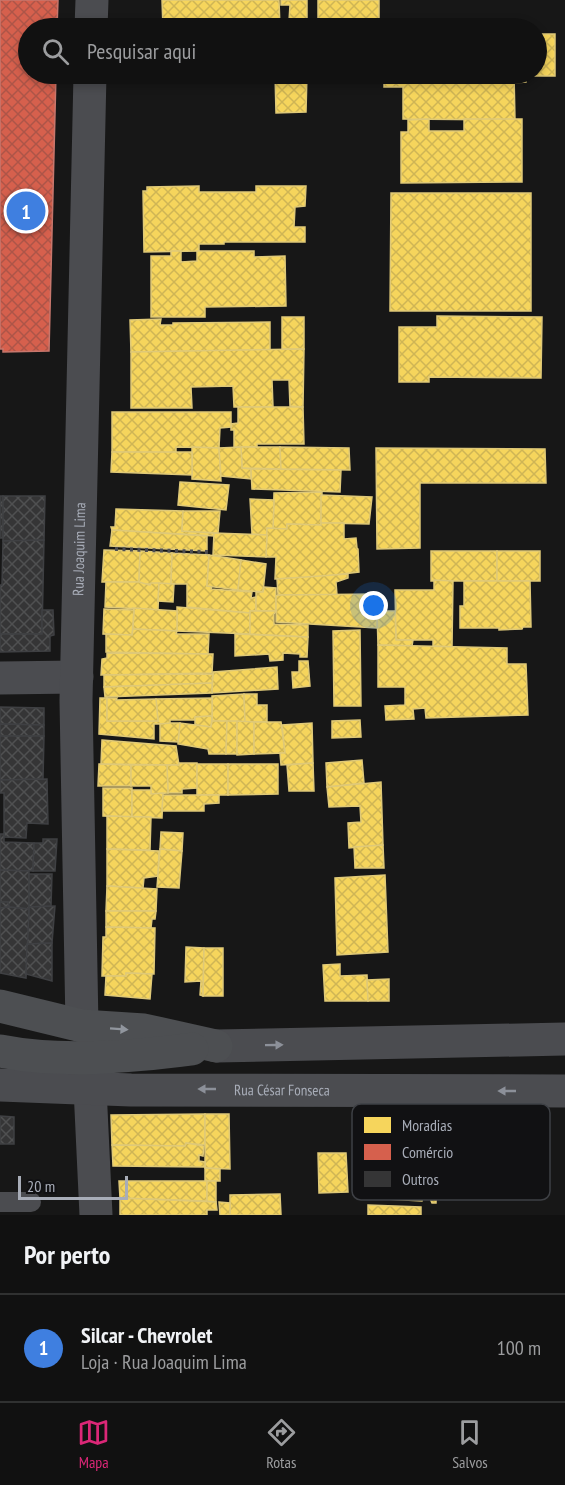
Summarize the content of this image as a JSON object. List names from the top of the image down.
{
  "streets": {
    "street": ["Rua Joaquim Lima", "Rua César Fonseca"]
  },
  "legend": ["Moradias", "Comércio", "Outros"],
  "scale_bar": "20 m",
  "page": {
    "search": "Pesquisar aqui",
    "pins": "1",
    "scale": "20 m",
    "heading": "Por perto",
    "list": [
      {
        "mark": "1",
        "name": "Silcar - Chevrolet",
        "note": "Loja · Rua Joaquim Lima",
        "value": "100 m"
      }
    ],
    "nav": ["Mapa", "Rotas", "Salvos"]
  }
}
